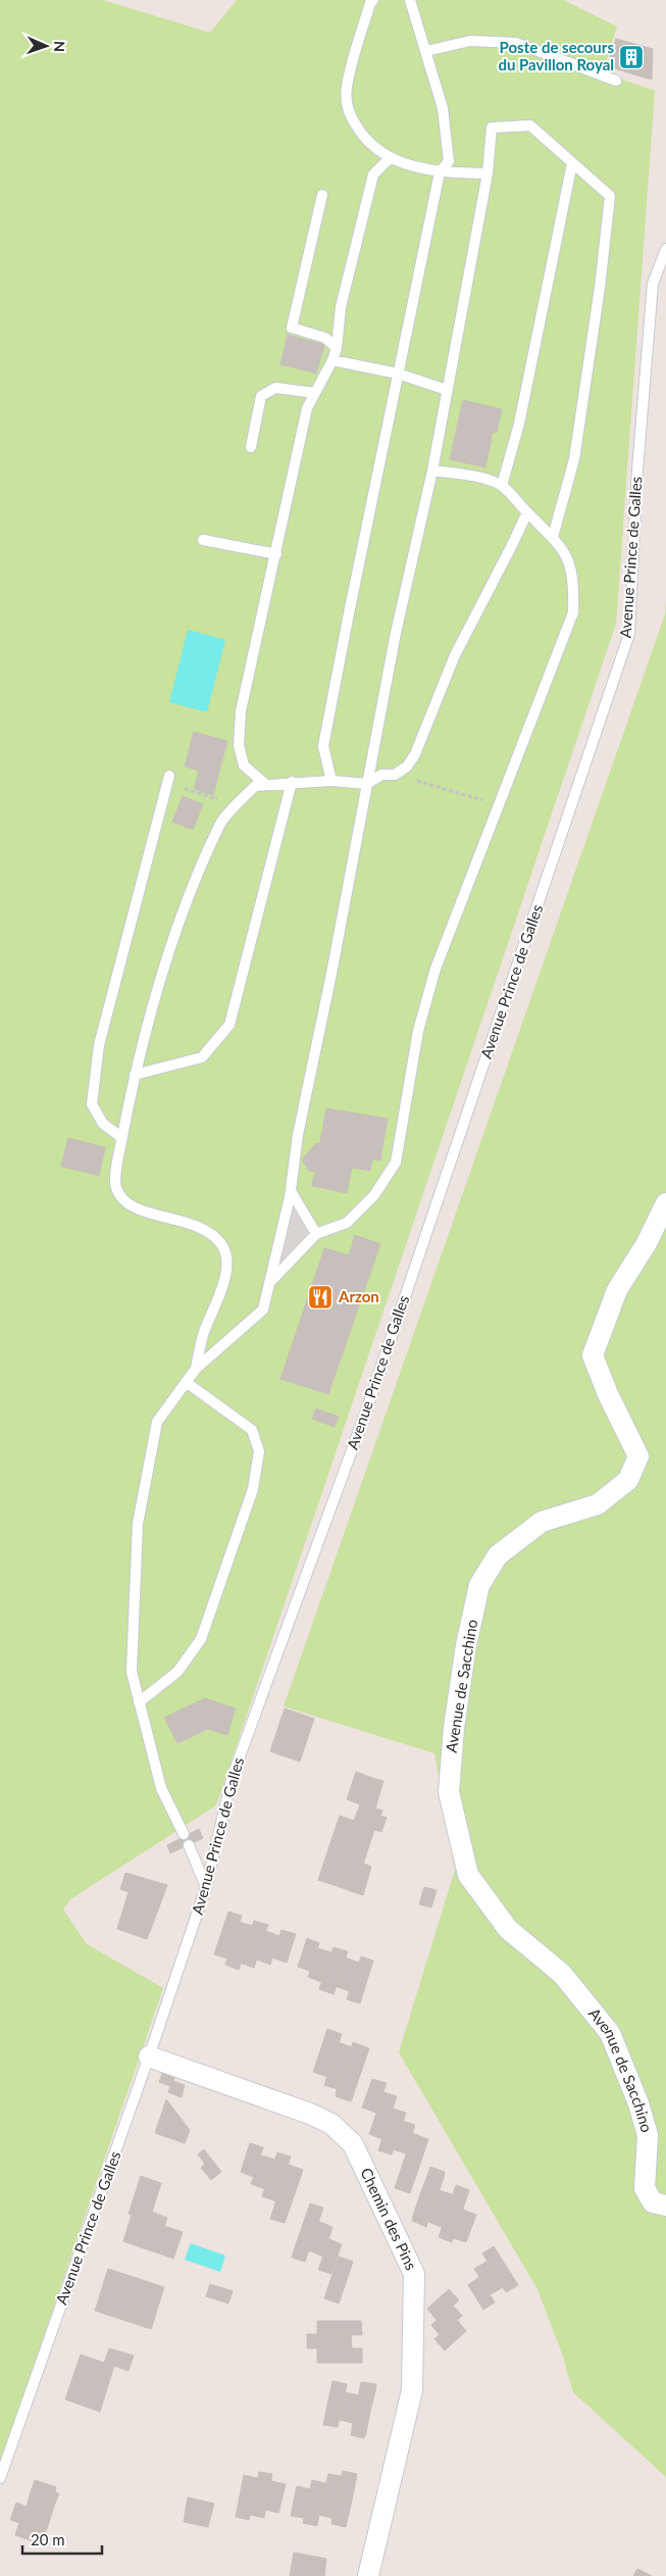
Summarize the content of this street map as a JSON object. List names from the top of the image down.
{
  "streets": {
    "street": ["Avenue de Sacchino", "Chemin des Pins"],
    "lane": ["Avenue Prince de Galles"]
  },
  "crossings": [
    ["Avenue Prince de Galles", "Chemin des Pins"]
  ],
  "places": {
    "building": ["Poste de secours du Pavillon Royal"],
    "restaurant": ["Arzon"]
  },
  "scale_bar": "20 m",
  "north": "right"
}
